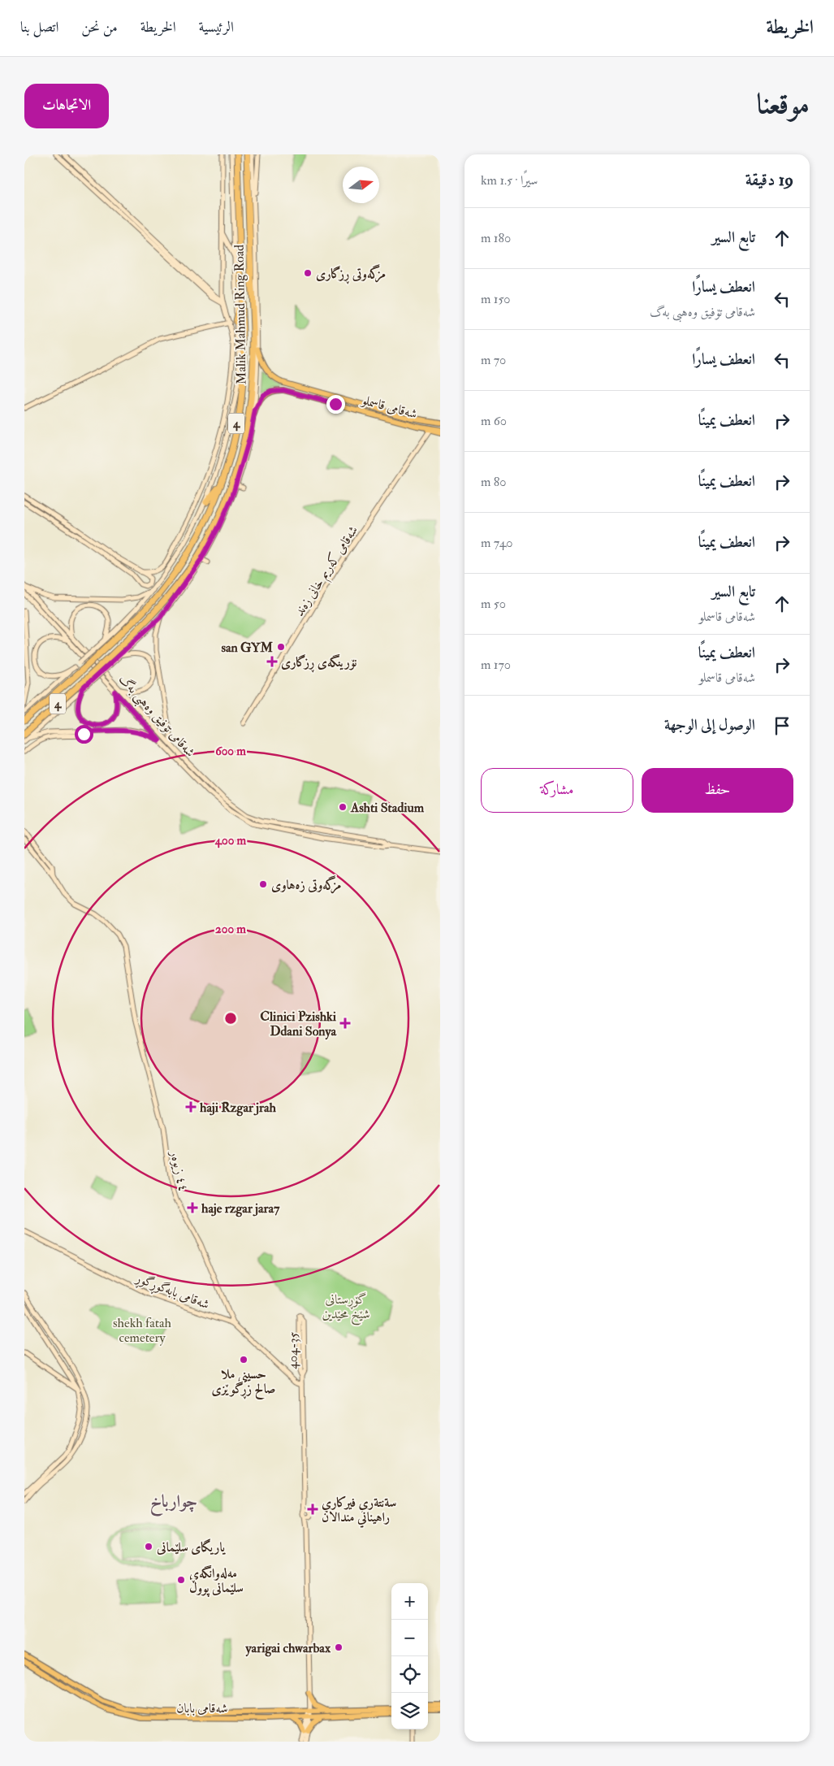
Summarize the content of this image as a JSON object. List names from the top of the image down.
{
  "streets": {
    "highway": ["Malik Mahmud Ring Road", "4"],
    "main road": ["شەقامی قاسملو", "شەقامی بابان"],
    "street": [
      "شەقامی کەریم خانی زەند",
      "شەقامی تۆفیق وەهبی بەگ",
      "٤٤ زیوەر",
      "شەقامی بابەگوڕگوڕ",
      "404-35"
    ]
  },
  "crossings": [
    ["٤٤ زیوەر", "شەقامی بابەگوڕگوڕ"]
  ],
  "districts": ["چوارباخ"],
  "parks": ["گۆڕستانی شێخ محێدین", "shekh fatah cemetery"],
  "places": {
    "other": [
      "مزگەوتی ڕزگاری",
      "san GYM",
      "Ashti Stadium",
      "مزگەوتی زەهاوی",
      "حسینی ملا صالح زڕگوێزی",
      "یاریگای سلێمانی",
      "مەلەوانگەی سلێمانی پووڵ",
      "yarigai chwarbax"
    ],
    "health": [
      "نۆرینگەی ڕزگاری",
      "Clinici Pzishki Ddani Sonya",
      "haji Rzgar jrah",
      "haje rzgar jara7",
      "سةنتةري فيركاري راهيناني مندالان"
    ]
  },
  "north": "right",
  "page": {
    "header": "الخريطة",
    "nav": [
      "الرئيسية",
      "الخريطة",
      "من نحن",
      "اتصل بنا"
    ],
    "title": "موقعنا",
    "buttons": [
      "الاتجاهات",
      ["حفظ", "مشاركة"]
    ],
    "heading": ["19 دقيقة", "سيرًا · 1.5 km"],
    "list": [
      ["تابع السير", "180 m"],
      ["انعطف يسارًا", "شەقامی تۆفیق وەهبی بەگ", "150 m"],
      ["انعطف يسارًا", "70 m"],
      ["انعطف يمينًا", "60 m"],
      ["انعطف يمينًا", "80 m"],
      ["انعطف يمينًا", "740 m"],
      ["تابع السير", "شەقامی قاسملو", "50 m"],
      ["انعطف يمينًا", "شەقامی قاسملو", "170 m"],
      "الوصول إلى الوجهة"
    ],
    "map_buttons": ["+", "−"]
  },
  "rings": ["600 m", "400 m", "200 m"]
}
